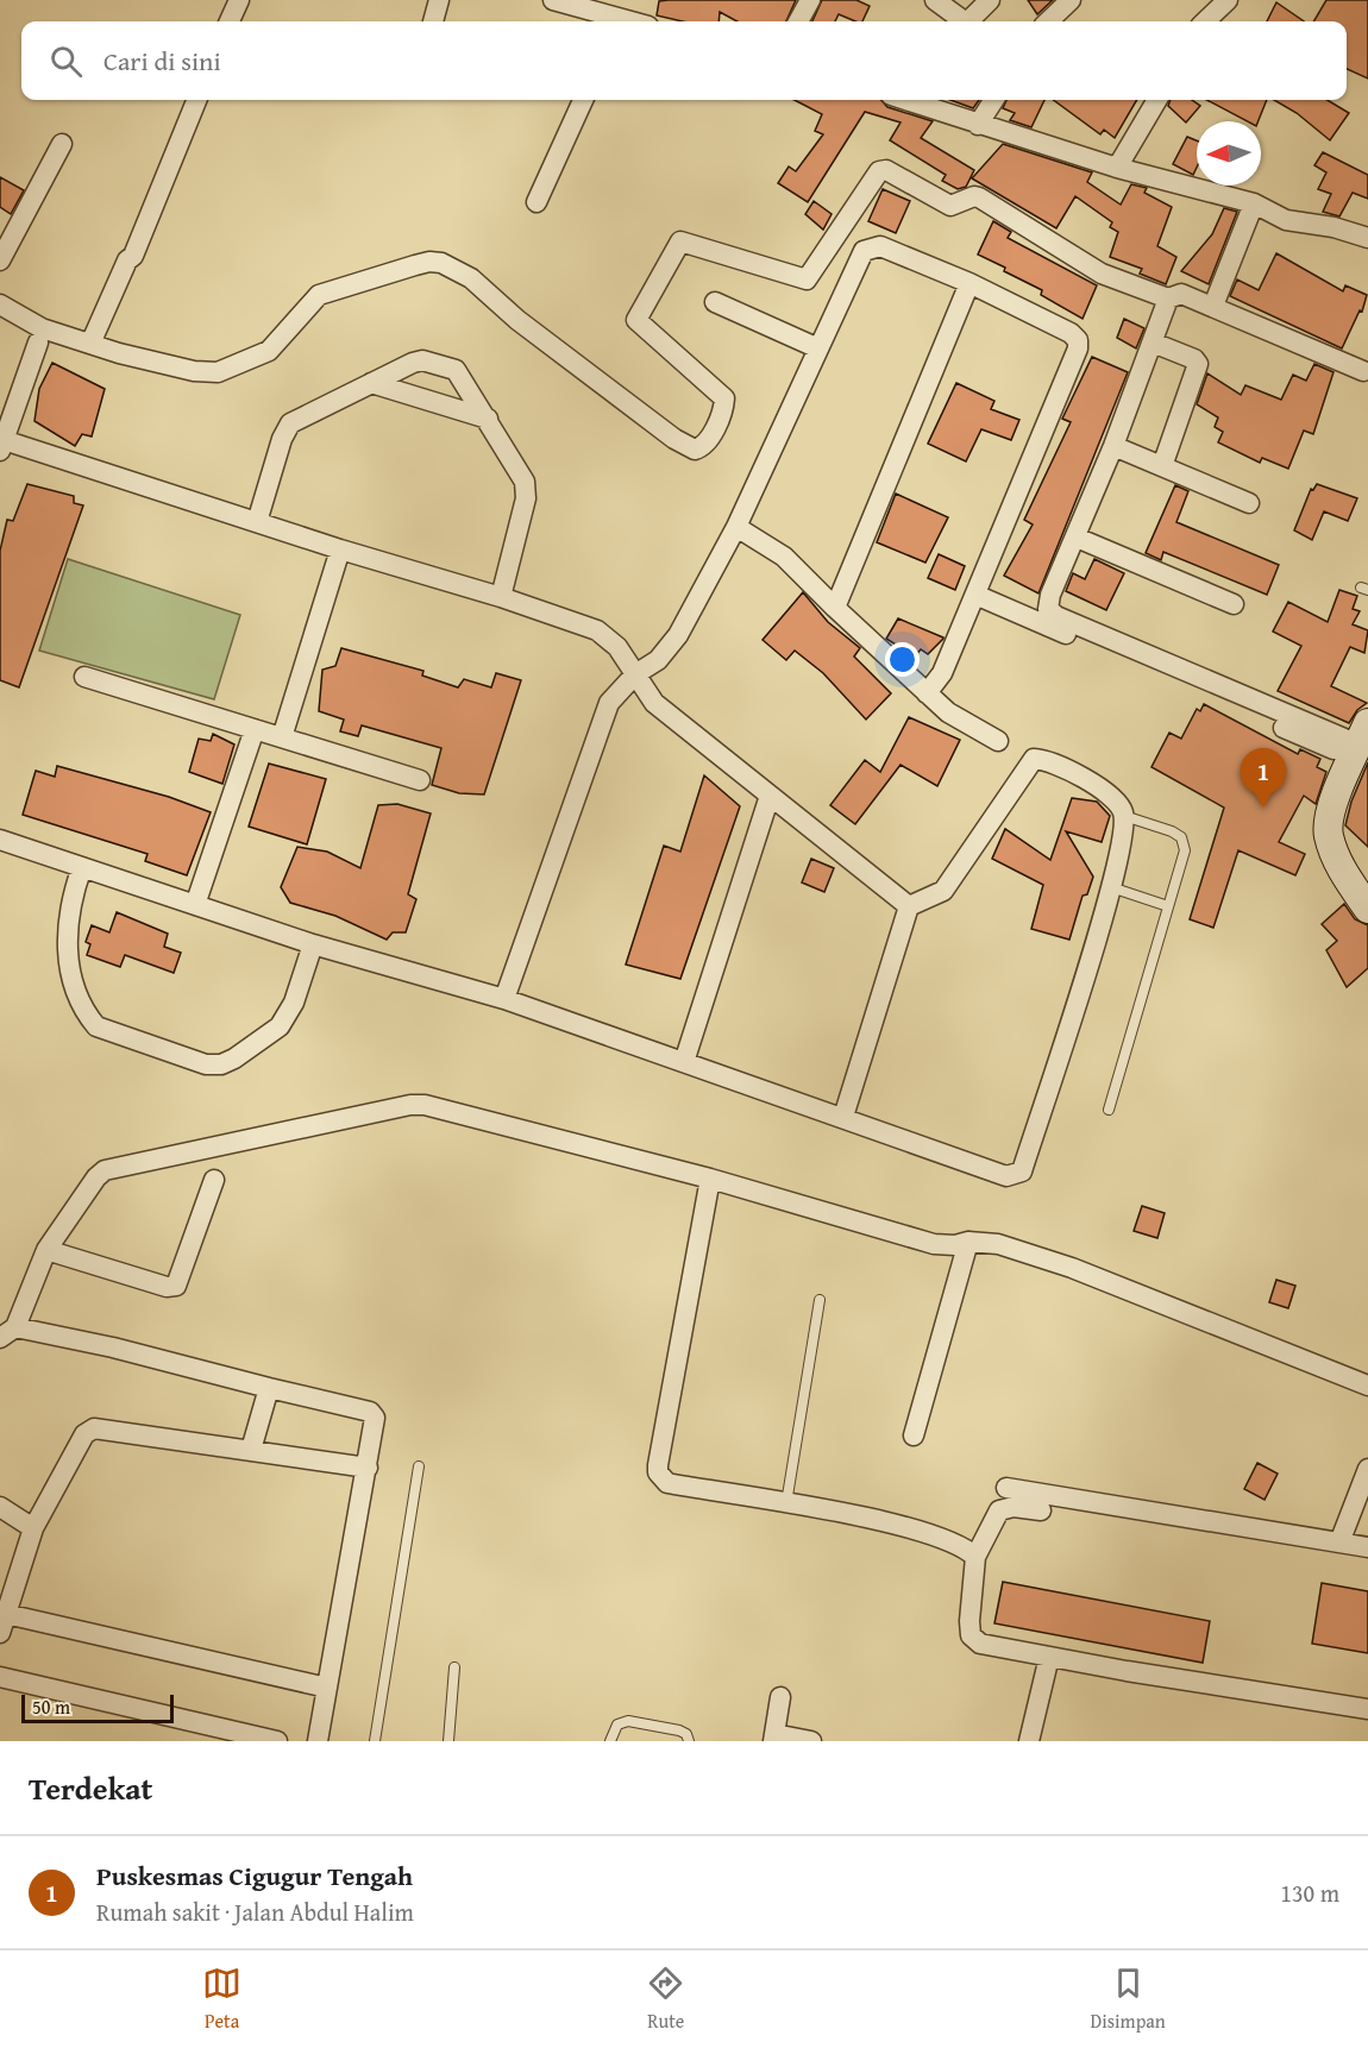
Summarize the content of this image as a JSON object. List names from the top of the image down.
{
  "scale_bar": "50 m",
  "north": "left",
  "page": {
    "search": "Cari di sini",
    "pins": "1",
    "scale": "50 m",
    "heading": "Terdekat",
    "list": [
      {
        "mark": "1",
        "name": "Puskesmas Cigugur Tengah",
        "note": "Rumah sakit · Jalan Abdul Halim",
        "value": "130 m"
      }
    ],
    "nav": ["Peta", "Rute", "Disimpan"]
  }
}
